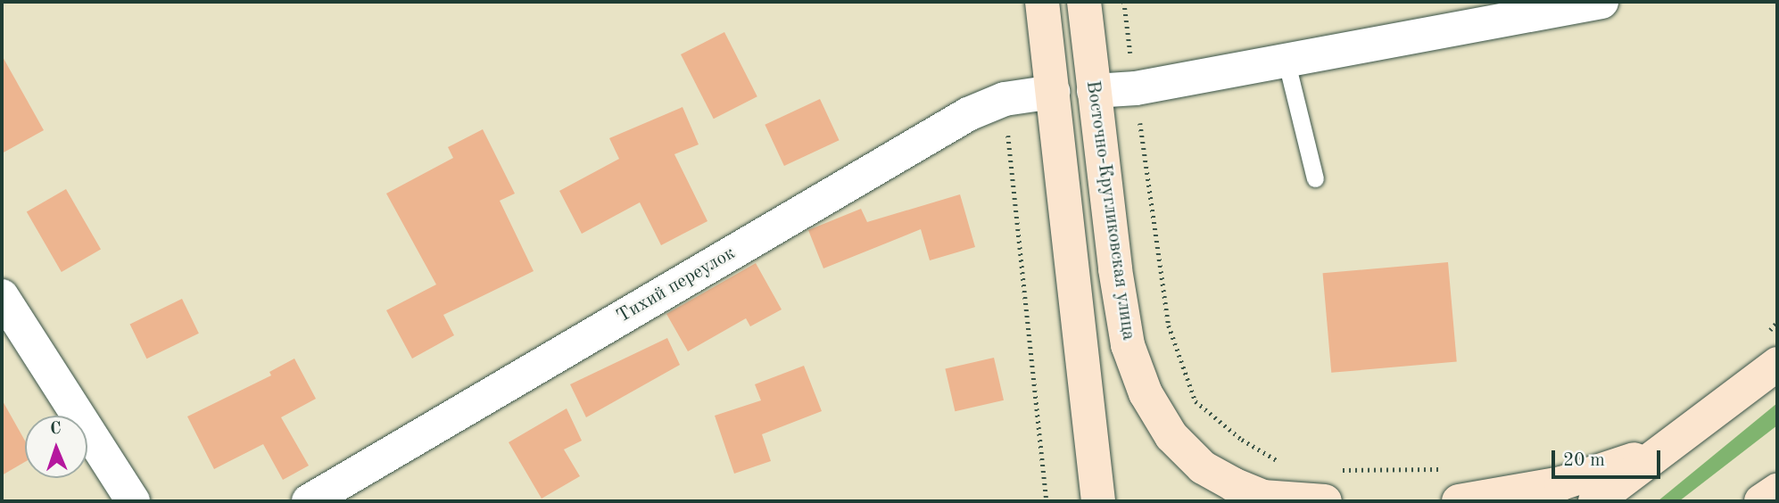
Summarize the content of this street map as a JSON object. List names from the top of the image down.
{
  "streets": {
    "main road": ["Восточно-Кругликовская улица"],
    "street": ["Тихий переулок"]
  },
  "scale_bar": "20 m",
  "north": "top"
}
